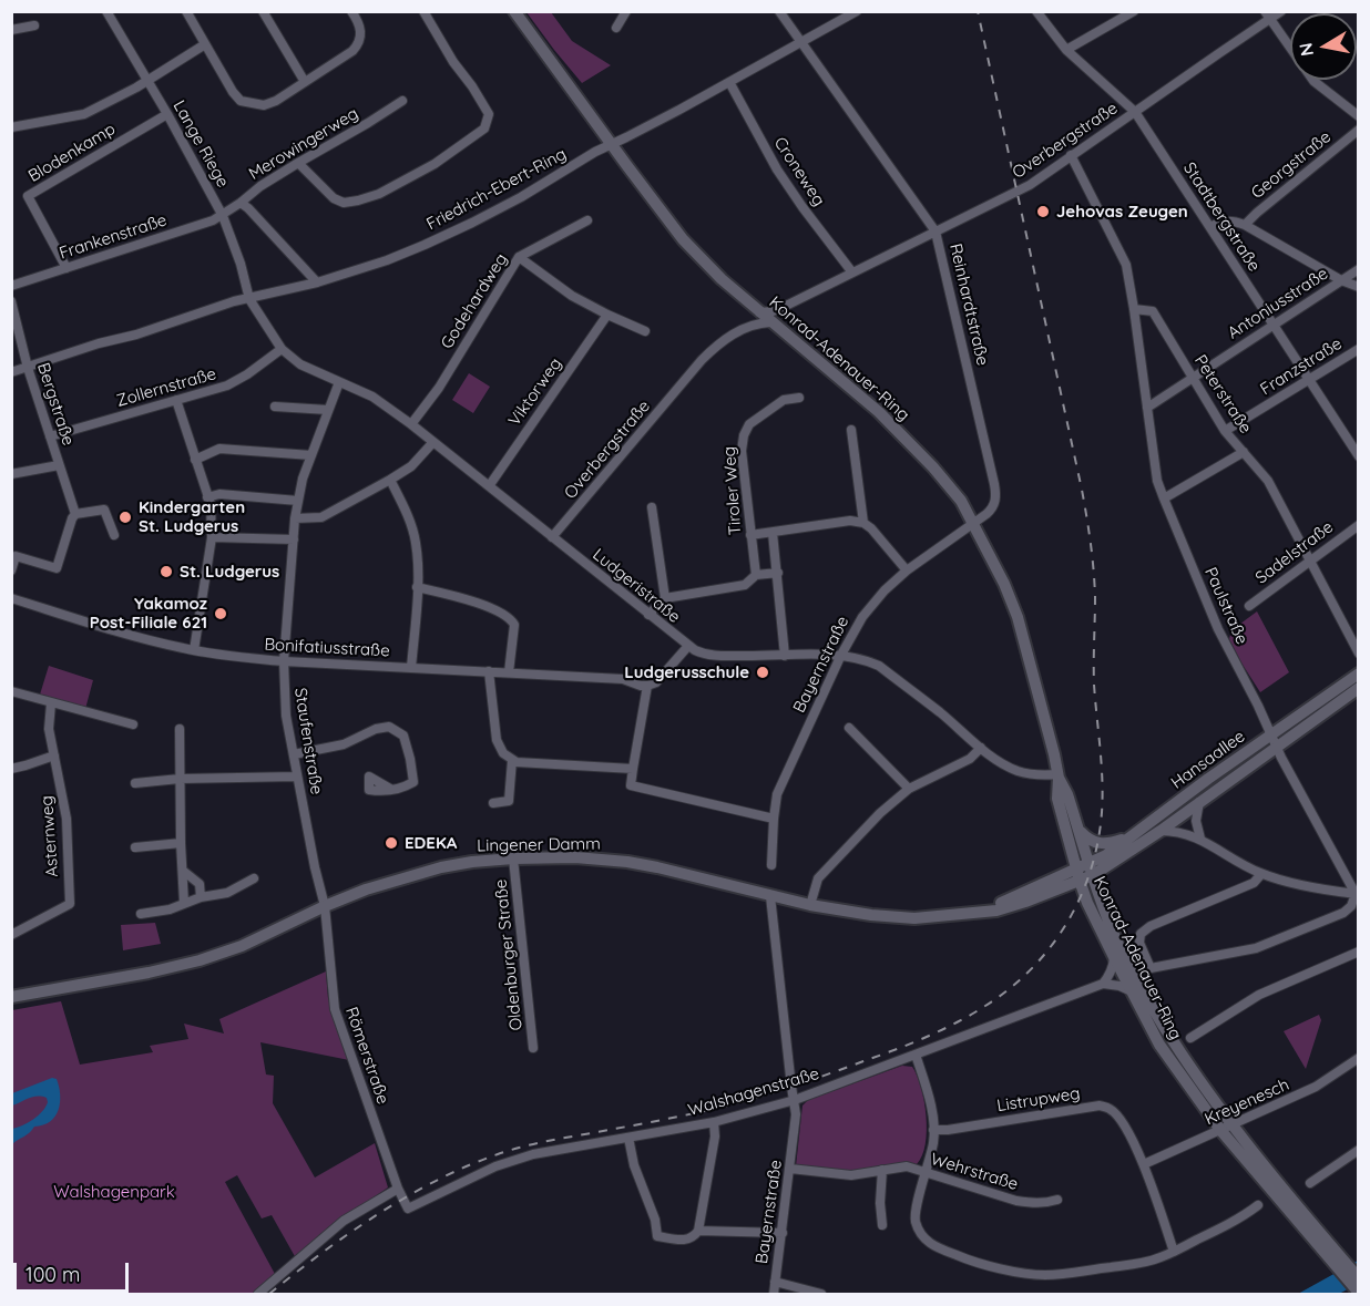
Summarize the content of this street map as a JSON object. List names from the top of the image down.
{
  "streets": {
    "main road": ["Konrad-Adenauer-Ring", "Hansaallee", "Lingener Damm"],
    "street": [
      "Overbergstraße",
      "Lange Riege",
      "Merowingerweg",
      "Blodenkamp",
      "Georgstraße",
      "Croneweg",
      "Friedrich-Ebert-Ring",
      "Stadtbergstraße",
      "Frankenstraße",
      "Godehardweg",
      "Antoniusstraße",
      "Reinhardtstraße",
      "Franzstraße",
      "Zollernstraße",
      "Viktorweg",
      "Peterstraße",
      "Bergstraße",
      "Tiroler Weg",
      "Sadelstraße",
      "Ludgeristraße",
      "Paulstraße",
      "Bonifatiusstraße",
      "Bayernstraße",
      "Staufenstraße",
      "Asternweg",
      "Oldenburger Straße",
      "Römerstraße",
      "Walshagenstraße",
      "Listrupweg",
      "Kreyenesch",
      "Wehrstraße"
    ]
  },
  "crossings": [
    ["Overbergstraße", "Croneweg"],
    ["Overbergstraße", "Stadtbergstraße"],
    ["Overbergstraße", "Reinhardtstraße"],
    ["Overbergstraße", "Konrad-Adenauer-Ring"],
    ["Overbergstraße", "Ludgeristraße"],
    ["Lange Riege", "Merowingerweg"],
    ["Lange Riege", "Blodenkamp"],
    ["Lange Riege", "Friedrich-Ebert-Ring"],
    ["Lange Riege", "Frankenstraße"],
    ["Lange Riege", "Ludgeristraße"],
    ["Merowingerweg", "Frankenstraße"],
    ["Blodenkamp", "Frankenstraße"],
    ["Croneweg", "Friedrich-Ebert-Ring"],
    ["Friedrich-Ebert-Ring", "Reinhardtstraße"],
    ["Friedrich-Ebert-Ring", "Konrad-Adenauer-Ring"],
    ["Friedrich-Ebert-Ring", "Bergstraße"],
    ["Friedrich-Ebert-Ring", "Ludgeristraße"],
    ["Stadtbergstraße", "Antoniusstraße"],
    ["Stadtbergstraße", "Franzstraße"],
    ["Godehardweg", "Ludgeristraße"],
    ["Antoniusstraße", "Peterstraße"],
    ["Antoniusstraße", "Paulstraße"],
    ["Reinhardtstraße", "Konrad-Adenauer-Ring"],
    ["Reinhardtstraße", "Bayernstraße"],
    ["Konrad-Adenauer-Ring", "Ludgeristraße"],
    ["Konrad-Adenauer-Ring", "Bayernstraße"],
    ["Konrad-Adenauer-Ring", "Hansaallee"],
    ["Konrad-Adenauer-Ring", "Lingener Damm"],
    ["Konrad-Adenauer-Ring", "Kreyenesch"],
    ["Franzstraße", "Peterstraße"],
    ["Zollernstraße", "Bergstraße"],
    ["Zollernstraße", "Ludgeristraße"],
    ["Viktorweg", "Ludgeristraße"],
    ["Peterstraße", "Sadelstraße"],
    ["Peterstraße", "Paulstraße"],
    ["Ludgeristraße", "Bayernstraße"],
    ["Ludgeristraße", "Staufenstraße"],
    ["Paulstraße", "Hansaallee"],
    ["Bonifatiusstraße", "Staufenstraße"],
    ["Bayernstraße", "Lingener Damm"],
    ["Bayernstraße", "Walshagenstraße"],
    ["Bayernstraße", "Wehrstraße"],
    ["Staufenstraße", "Lingener Damm"],
    ["Staufenstraße", "Römerstraße"],
    ["Hansaallee", "Lingener Damm"],
    ["Lingener Damm", "Oldenburger Straße"],
    ["Lingener Damm", "Römerstraße"],
    ["Römerstraße", "Walshagenstraße"],
    ["Listrupweg", "Kreyenesch"]
  ],
  "parks": ["Walshagenpark"],
  "places": [
    "Jehovas Zeugen",
    "Kindergarten St. Ludgerus",
    "St. Ludgerus",
    "Yakamoz Post-Filiale 621",
    "Ludgerusschule",
    "EDEKA"
  ],
  "scale_bar": "100 m",
  "north": "left"
}
